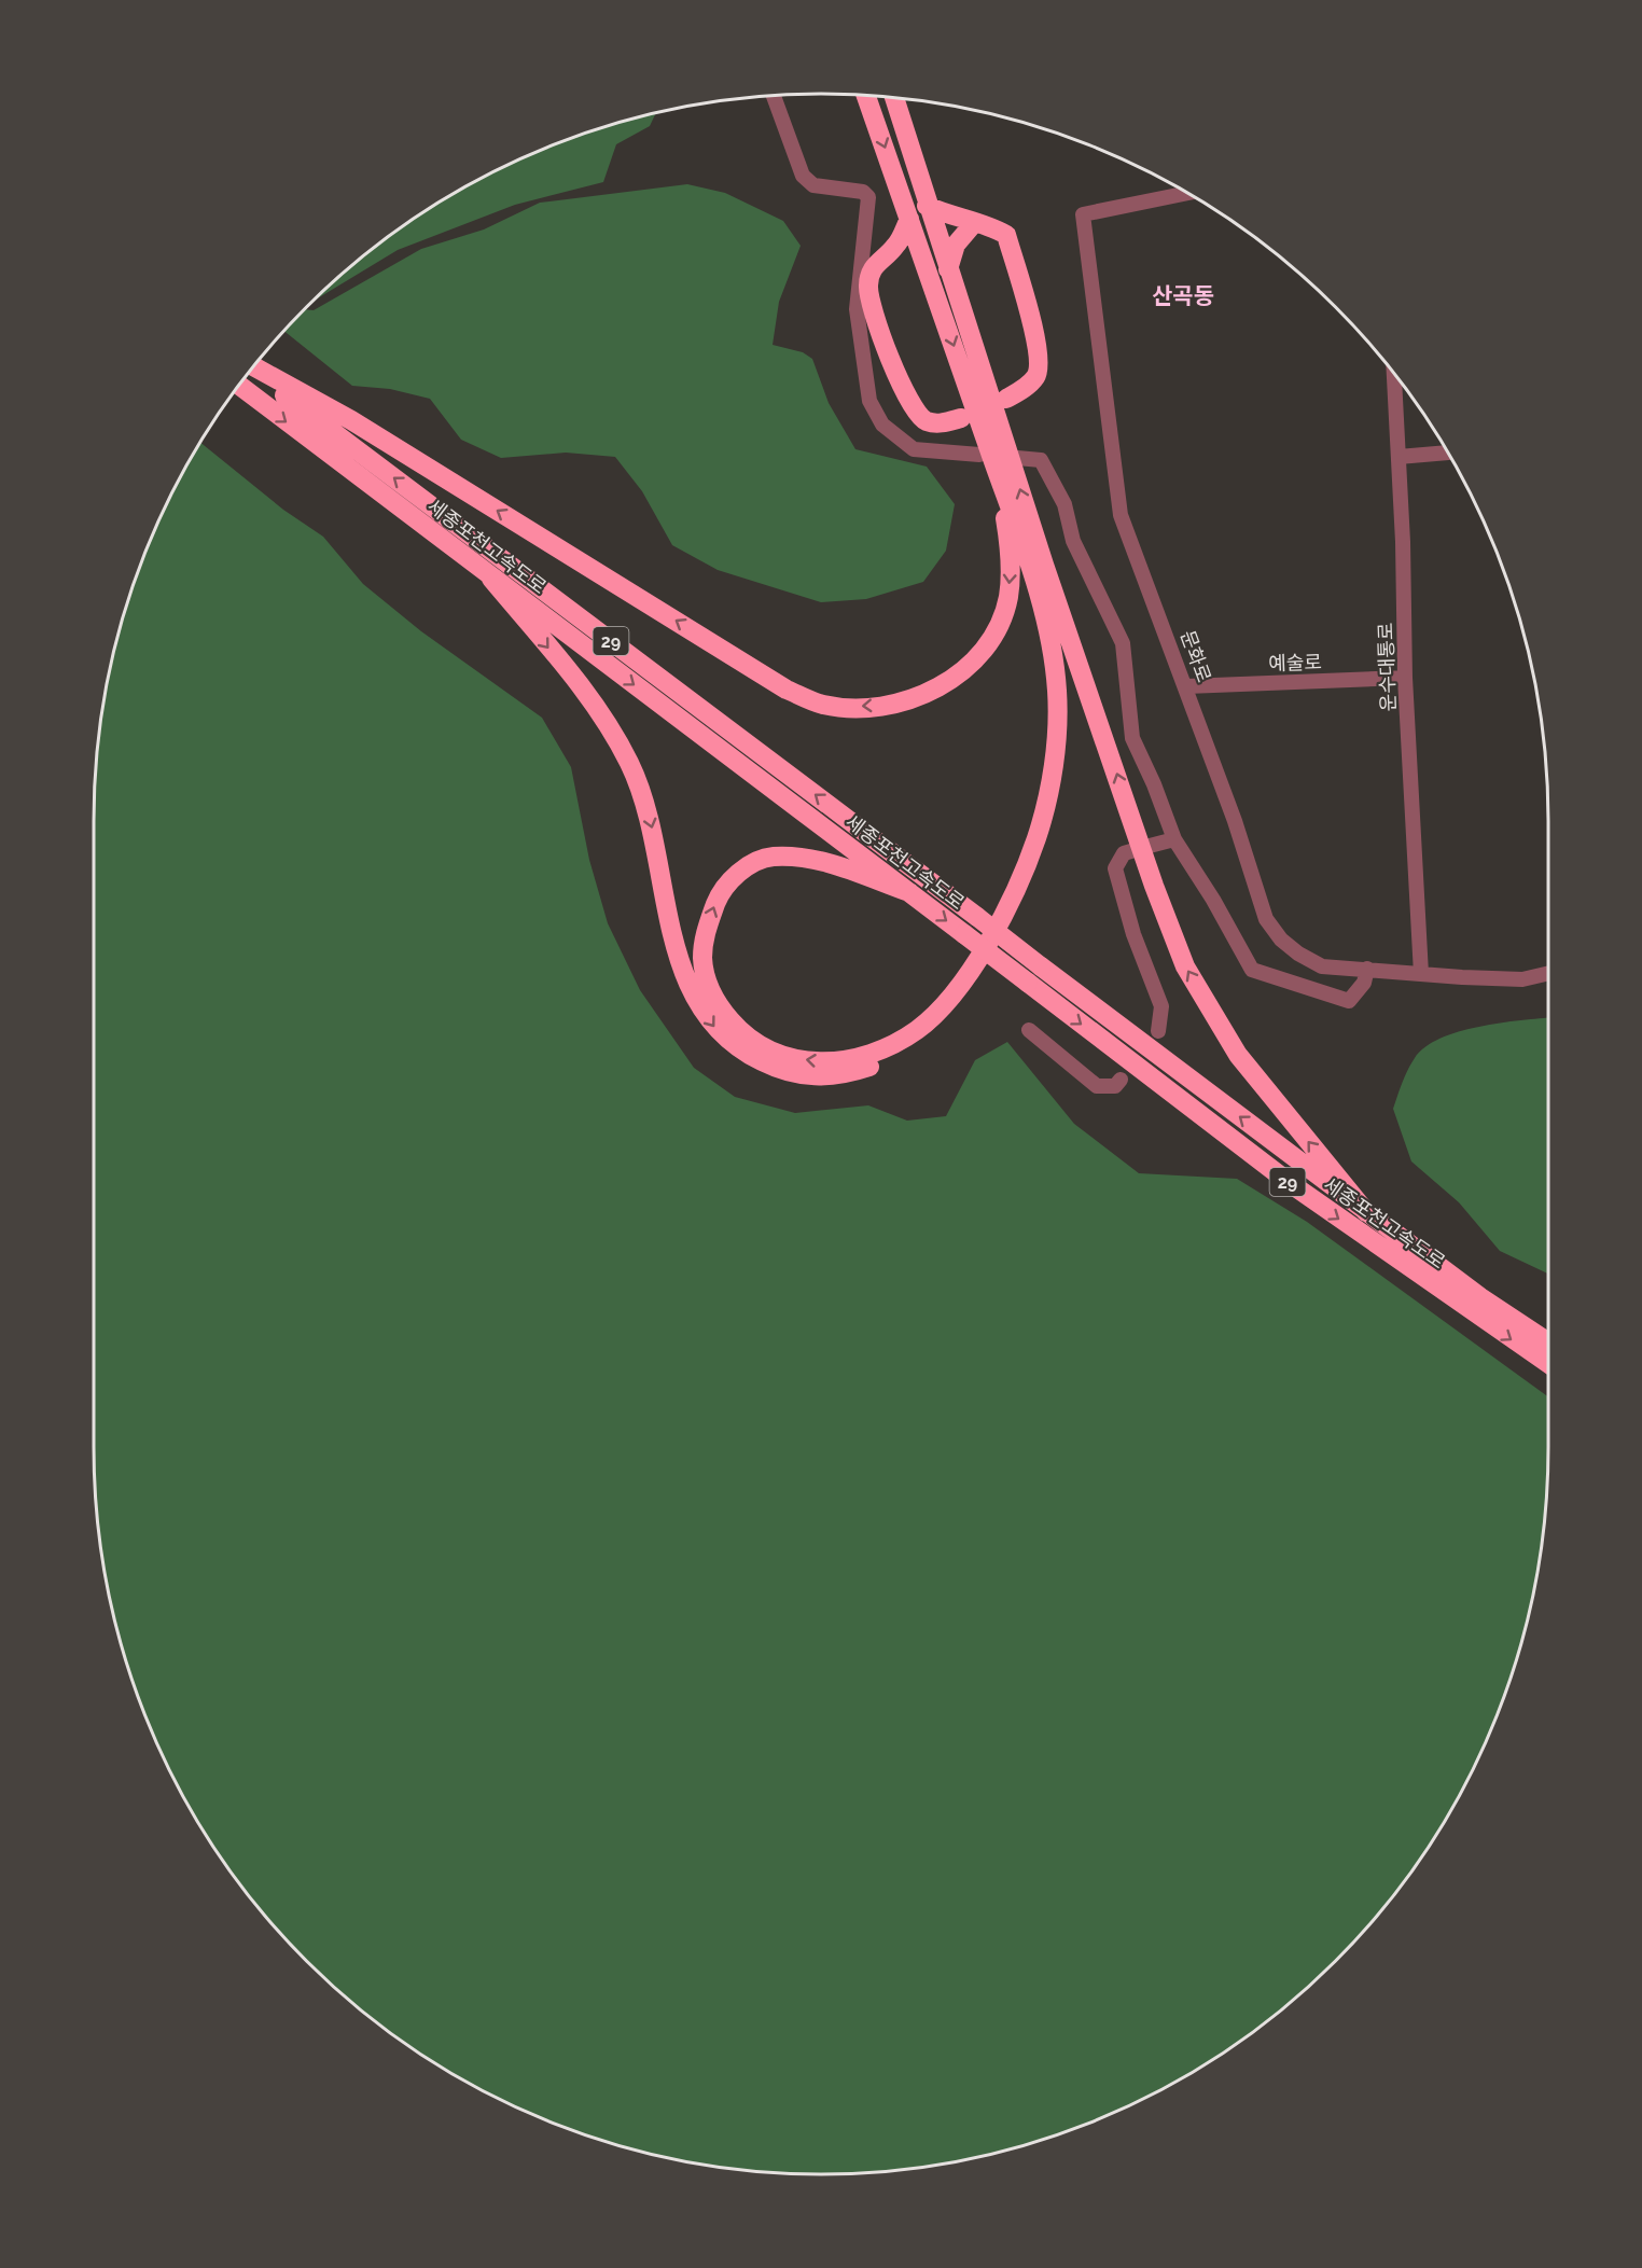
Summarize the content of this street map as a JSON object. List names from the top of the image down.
{
  "streets": {
    "highway": ["세종포천고속도로", "29"],
    "street": ["문화로", "예술로", "운수대통로"]
  },
  "crossings": [
    ["문화로", "예술로"],
    ["문화로", "운수대통로"],
    ["예술로", "운수대통로"]
  ],
  "districts": ["산곡동"]
}
